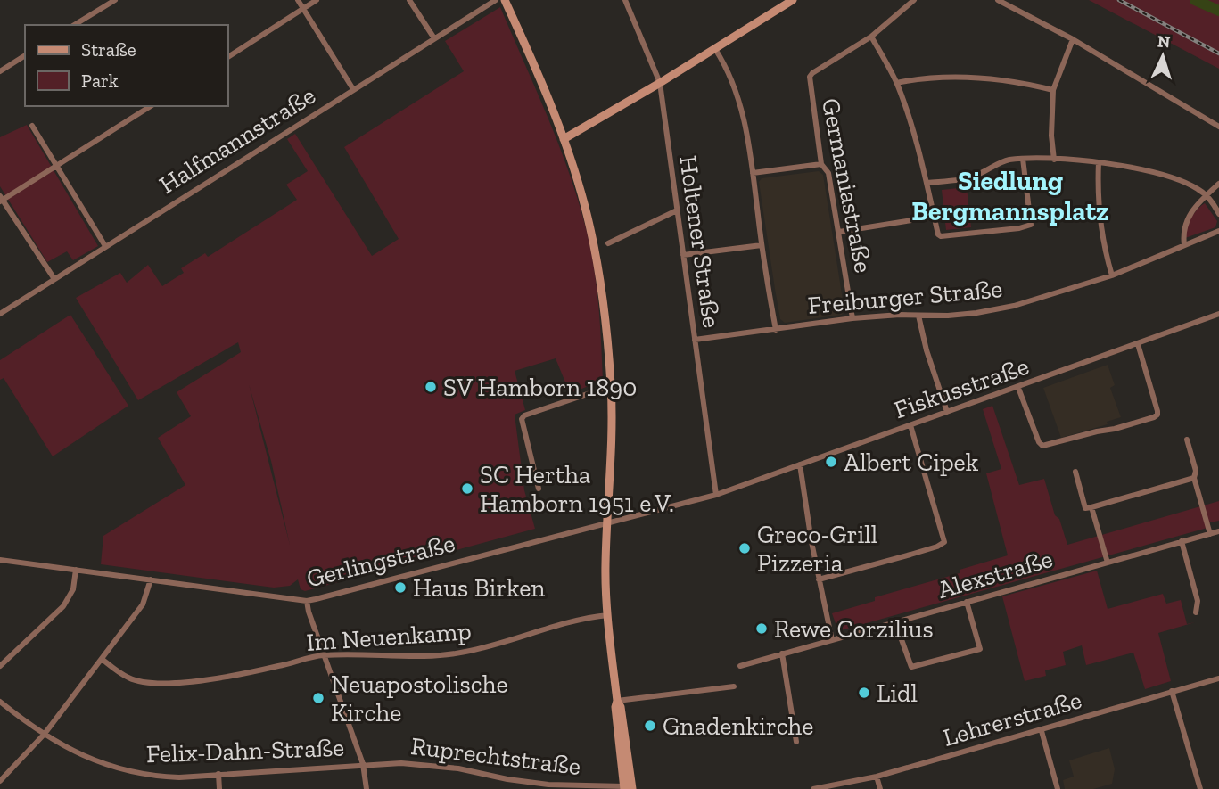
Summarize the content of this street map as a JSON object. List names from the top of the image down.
{
  "streets": {
    "street": [
      "Halfmannstraße",
      "Germaniastraße",
      "Holtener Straße",
      "Freiburger Straße",
      "Fiskusstraße",
      "Gerlingstraße",
      "Alexstraße",
      "Im Neuenkamp",
      "Lehrerstraße",
      "Felix-Dahn-Straße",
      "Ruprechtstraße"
    ]
  },
  "crossings": [
    ["Germaniastraße", "Freiburger Straße"],
    ["Holtener Straße", "Freiburger Straße"],
    ["Holtener Straße", "Fiskusstraße"],
    ["Holtener Straße", "Gerlingstraße"],
    ["Fiskusstraße", "Gerlingstraße"],
    ["Felix-Dahn-Straße", "Ruprechtstraße"]
  ],
  "districts": ["Siedlung Bergmannsplatz"],
  "places": [
    "SV Hamborn 1890",
    "Albert Cipek",
    "SC Hertha Hamborn 1951 e.V.",
    "Greco-Grill Pizzeria",
    "Haus Birken",
    "Rewe Corzilius",
    "Lidl",
    "Neuapostolische Kirche",
    "Gnadenkirche"
  ],
  "legend": ["Straße", "Park"],
  "north": "top"
}
